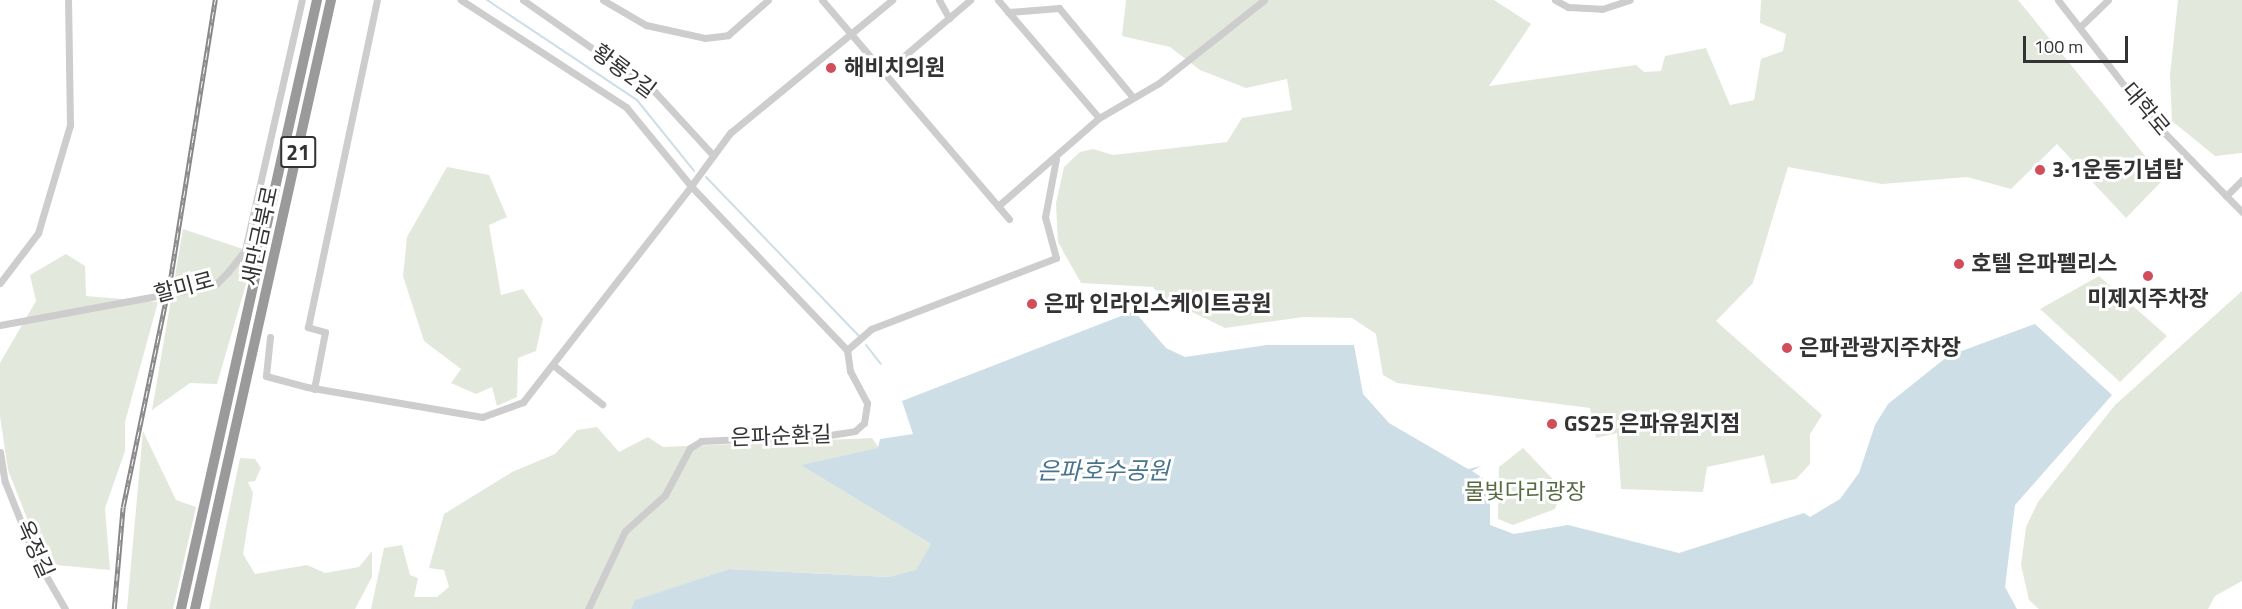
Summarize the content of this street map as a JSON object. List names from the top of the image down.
{
  "streets": {
    "highway": ["21", "새만금북로"],
    "street": [
      "황룡2길",
      "대학로",
      "할미로",
      "은파순환길",
      "옥정길"
    ]
  },
  "water": ["은파호수공원"],
  "parks": ["물빛다리광장"],
  "places": [
    "해비치의원",
    "3·1운동기념탑",
    "호텔 은파펠리스",
    "미제지주차장",
    "은파 인라인스케이트공원",
    "은파관광지주차장",
    "GS25 은파유원지점"
  ],
  "scale_bar": "100 m"
}
